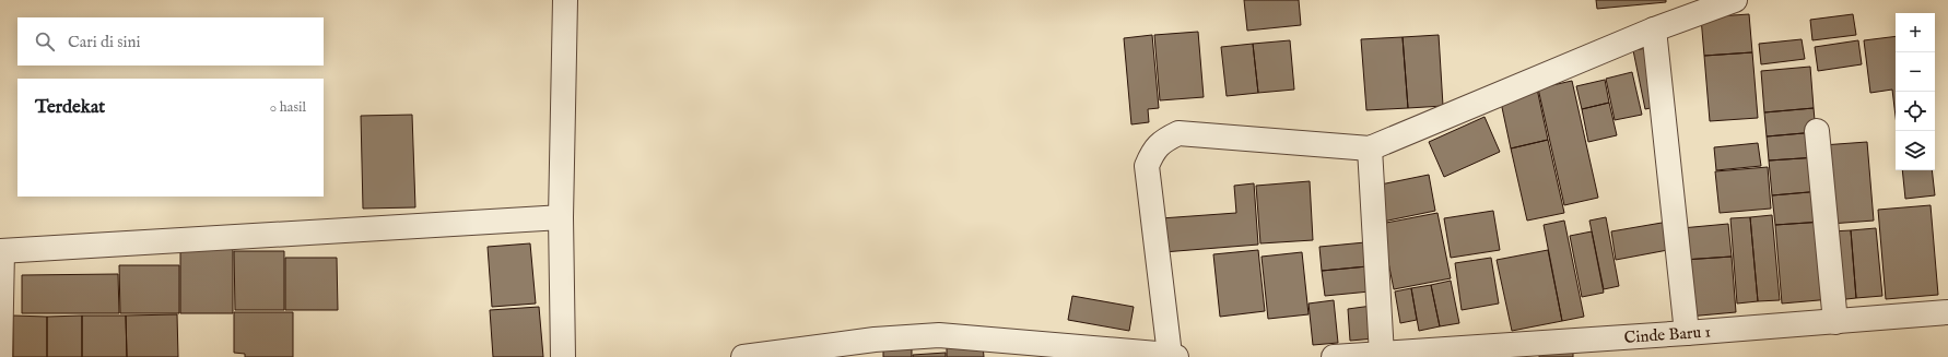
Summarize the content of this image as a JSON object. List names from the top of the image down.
{
  "streets": {
    "street": ["Cinde Baru 1"]
  },
  "page": {
    "map_buttons": ["+", "−"],
    "search": "Cari di sini",
    "heading": ["Terdekat", "0 hasil"]
  }
}
